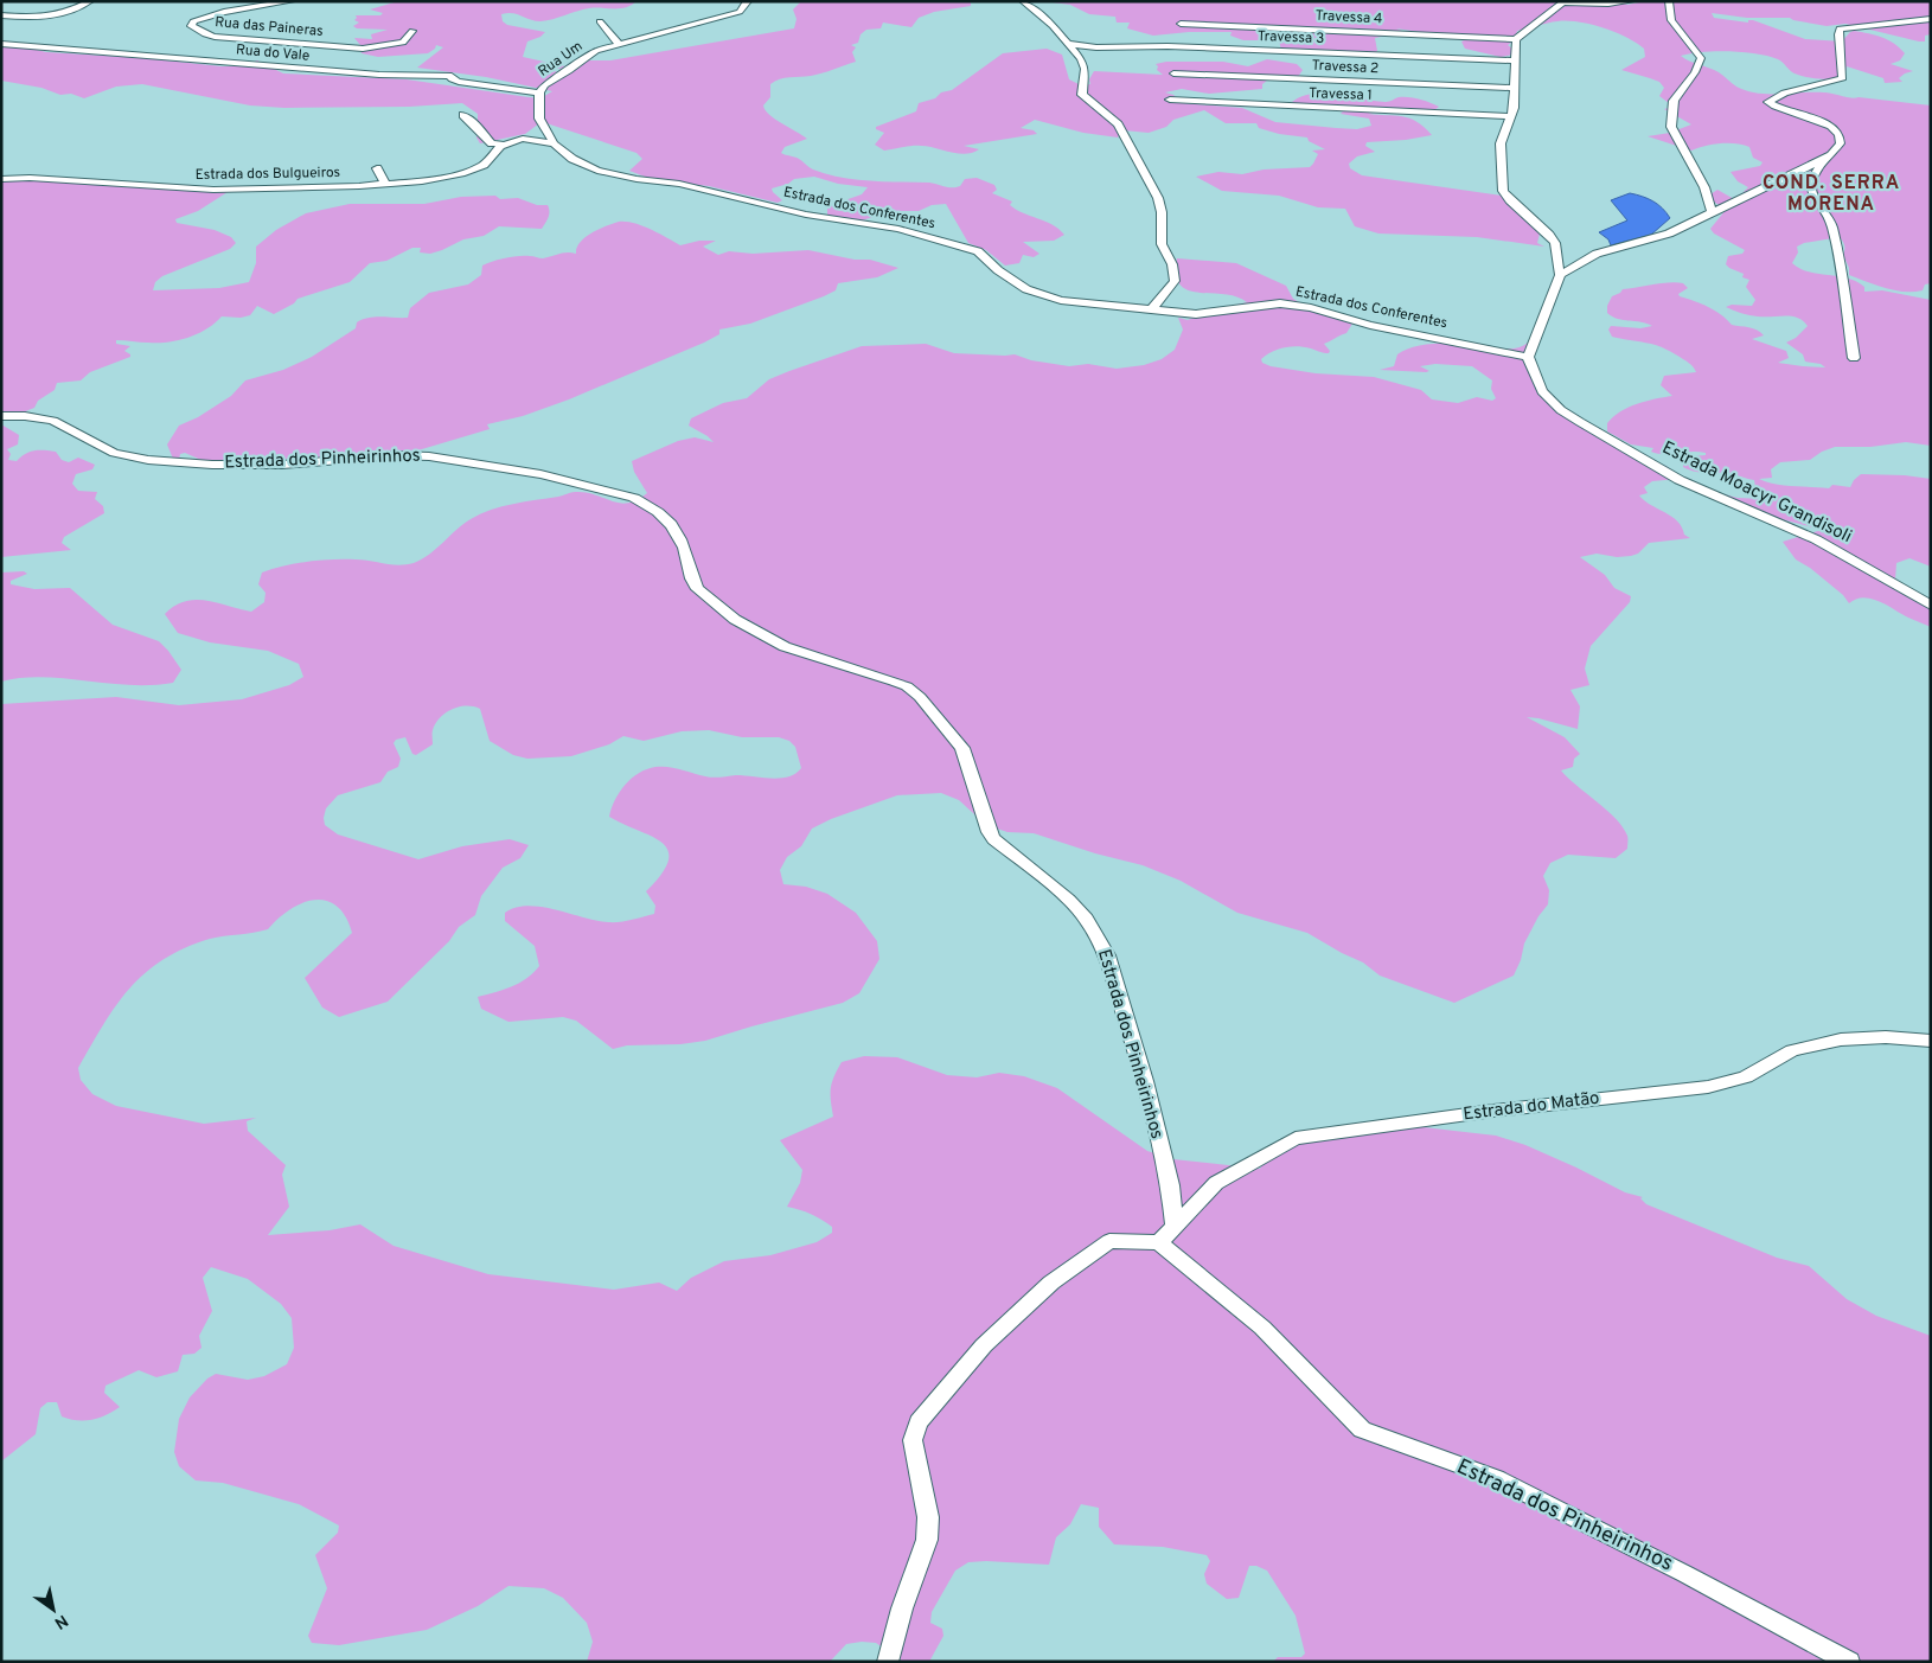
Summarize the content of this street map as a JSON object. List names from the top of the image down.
{
  "streets": {
    "street": [
      "Travessa 4",
      "Rua das Paineras",
      "Travessa 3",
      "Rua do Vale",
      "Rua Um",
      "Travessa 2",
      "Travessa 1",
      "Estrada dos Bulgueiros",
      "Estrada dos Conferentes",
      "Estrada dos Pinheirinhos",
      "Estrada Moacyr Grandisoli",
      "Estrada do Matão"
    ]
  },
  "crossings": [
    ["Rua do Vale", "Rua Um"],
    ["Rua Um", "Estrada dos Conferentes"],
    ["Estrada dos Conferentes", "Estrada Moacyr Grandisoli"],
    ["Estrada dos Pinheirinhos", "Estrada do Matão"]
  ],
  "districts": ["COND. SERRA MORENA"],
  "north": "bottom right"
}
